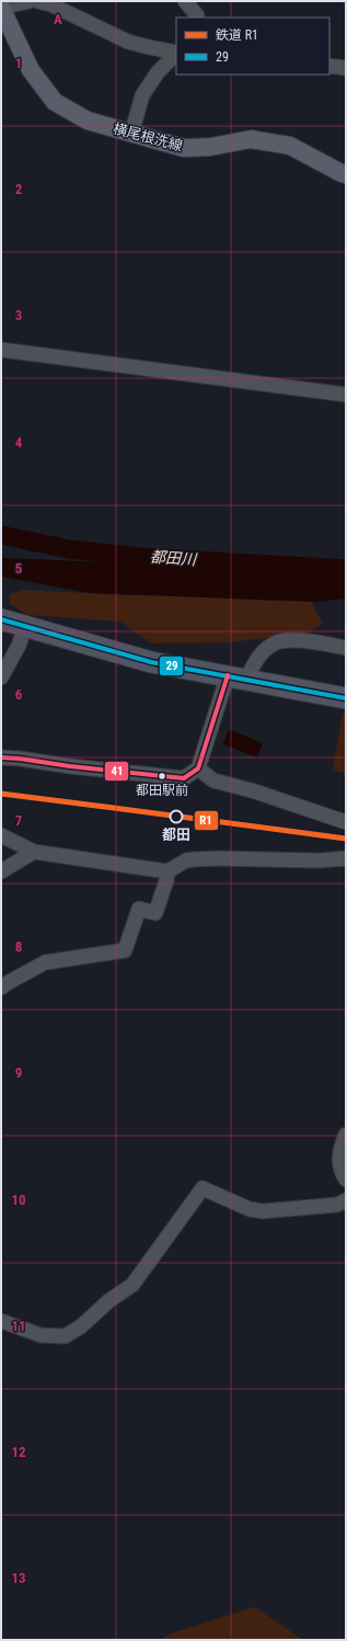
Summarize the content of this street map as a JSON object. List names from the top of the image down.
{
  "streets": {
    "main road": ["横尾根洗線"]
  },
  "water": ["都田川"],
  "places": ["都田駅前", "都田"],
  "lines": ["transit line 29", "transit line 41", "rail line R1"],
  "legend": ["鉄道 R1", "29"],
  "grid": {
    "columns": ["A"],
    "rows": [
      "1",
      "2",
      "3",
      "4",
      "5",
      "6",
      "7",
      "8",
      "9",
      "10",
      "11",
      "12",
      "13"
    ]
  }
}
